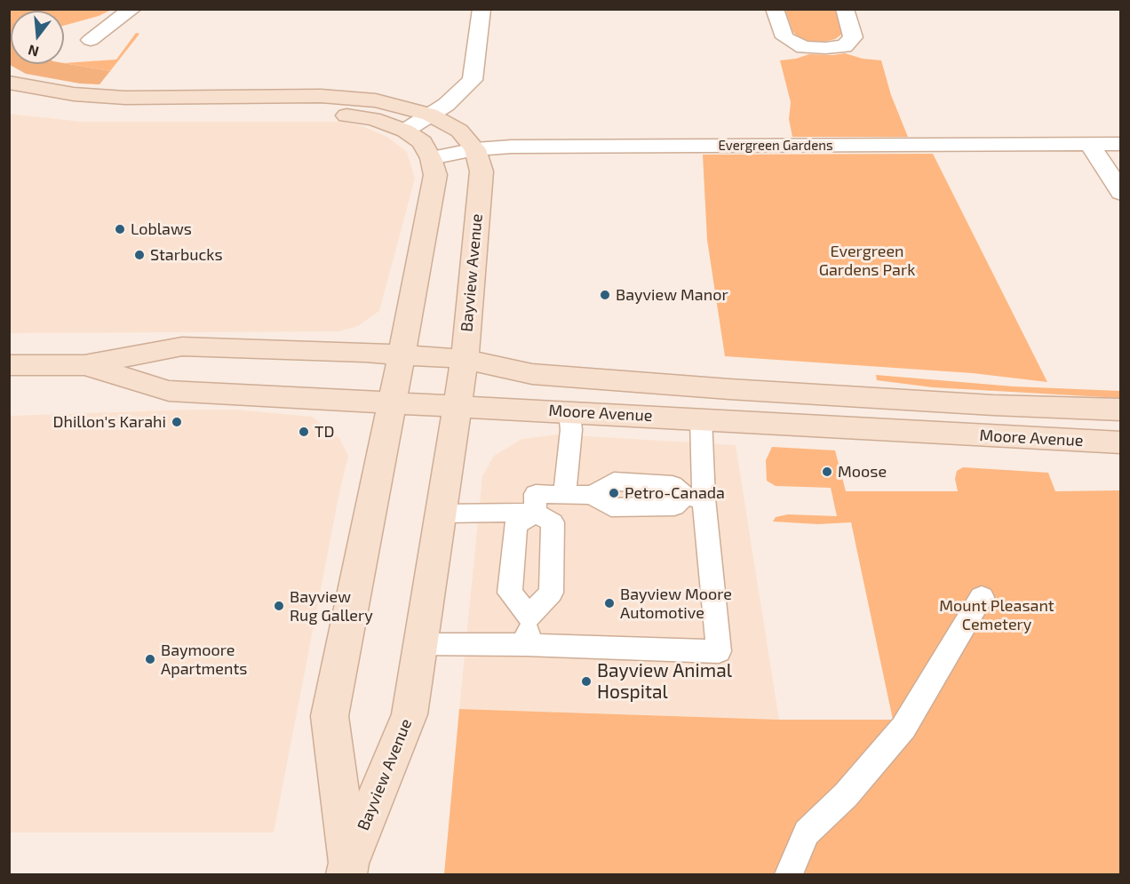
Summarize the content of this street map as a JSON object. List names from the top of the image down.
{
  "streets": {
    "main road": ["Bayview Avenue", "Moore Avenue"],
    "street": ["Evergreen Gardens"]
  },
  "crossings": [
    ["Evergreen Gardens", "Bayview Avenue"],
    ["Bayview Avenue", "Moore Avenue"]
  ],
  "parks": ["Evergreen Gardens Park", "Mount Pleasant Cemetery"],
  "places": [
    "Loblaws",
    "Starbucks",
    "Bayview Manor",
    "Dhillon's Karahi",
    "TD",
    "Moose",
    "Petro-Canada",
    "Bayview Moore Automotive",
    "Bayview Rug Gallery",
    "Baymoore Apartments",
    "Bayview Animal Hospital"
  ],
  "north": "bottom"
}
